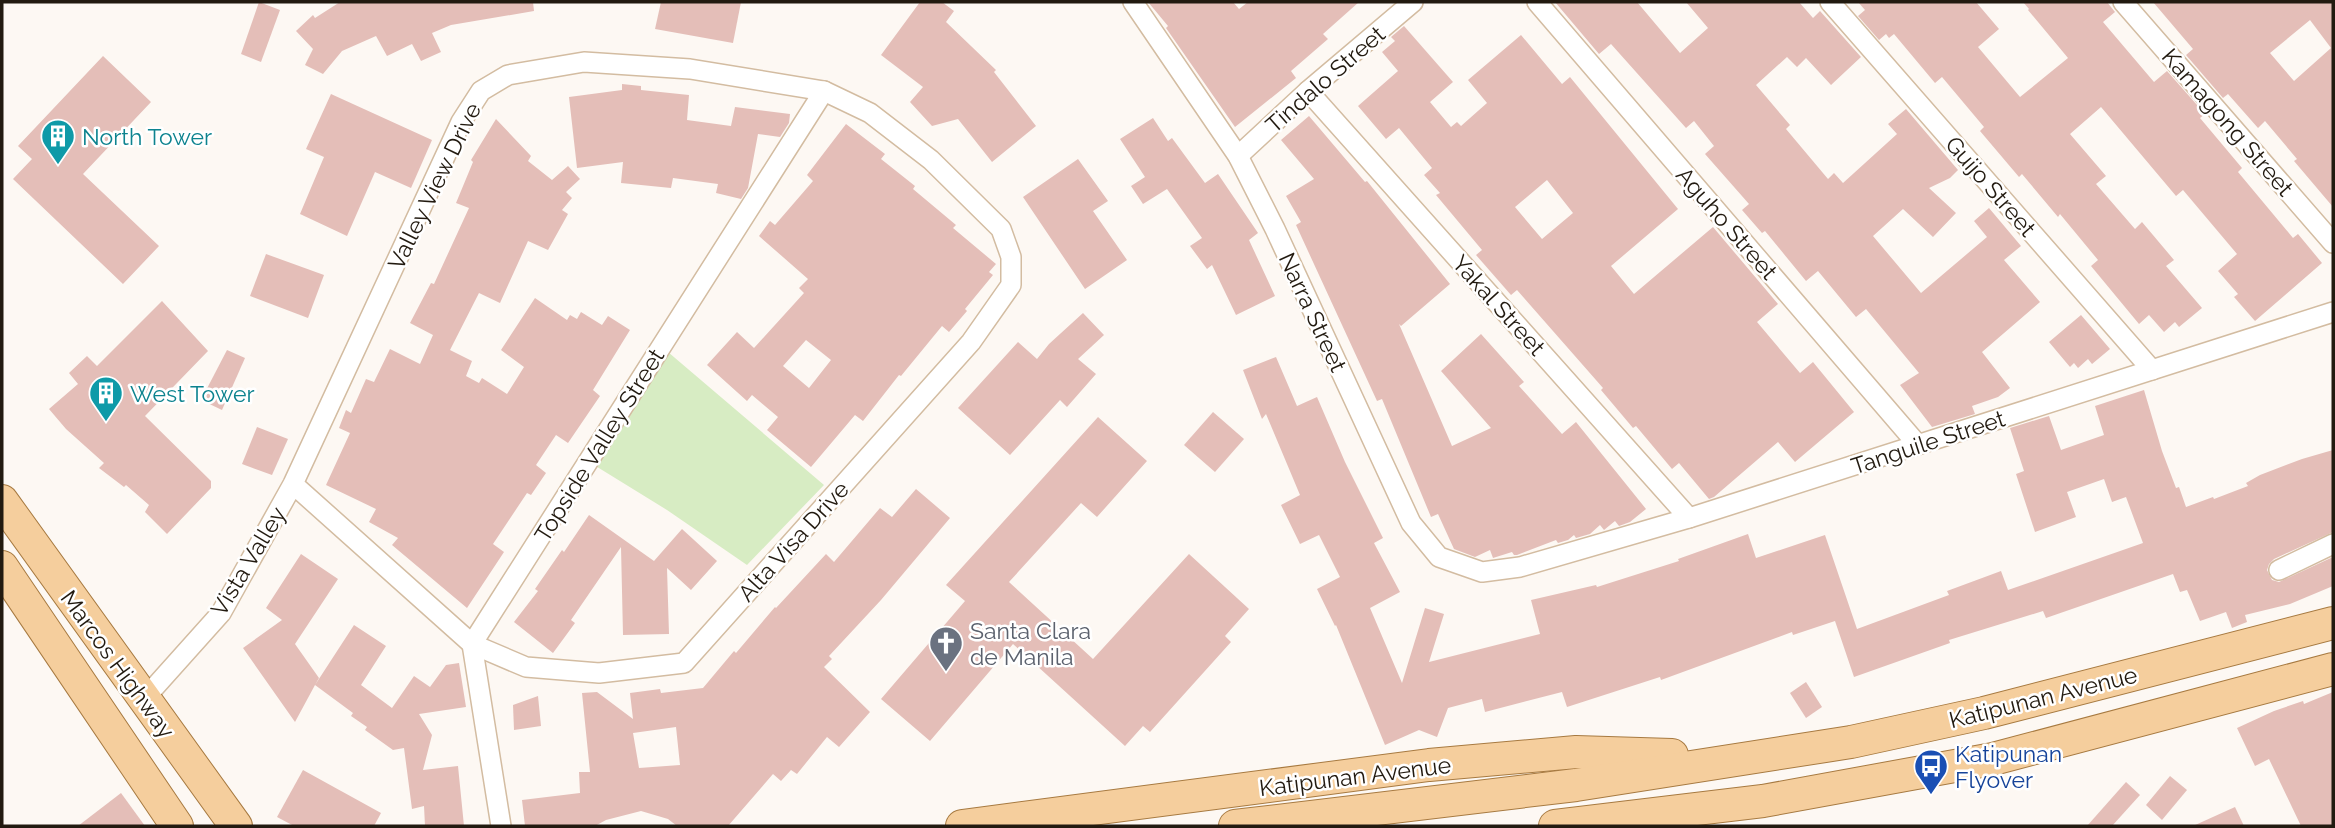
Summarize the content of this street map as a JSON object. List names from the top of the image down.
{
  "streets": {
    "main road": ["Marcos Highway", "Katipunan Avenue"],
    "street": [
      "Tindalo Street",
      "Kamagong Street",
      "Valley View Drive",
      "Guijo Street",
      "Aguho Street",
      "Yakal Street",
      "Narra Street",
      "Tanguile Street",
      "Topside Valley Street",
      "Alta Visa Drive",
      "Vista Valley"
    ]
  },
  "crossings": [
    ["Tindalo Street", "Yakal Street"],
    ["Tindalo Street", "Narra Street"],
    ["Valley View Drive", "Topside Valley Street"],
    ["Valley View Drive", "Alta Visa Drive"],
    ["Valley View Drive", "Vista Valley"],
    ["Guijo Street", "Tanguile Street"],
    ["Aguho Street", "Tanguile Street"],
    ["Yakal Street", "Tanguile Street"],
    ["Narra Street", "Tanguile Street"],
    ["Topside Valley Street", "Alta Visa Drive"],
    ["Alta Visa Drive", "Vista Valley"],
    ["Vista Valley", "Marcos Highway"]
  ],
  "places": {
    "building": ["North Tower", "West Tower"],
    "church": ["Santa Clara de Manila"],
    "bus stop": ["Katipunan Flyover"]
  }
}
